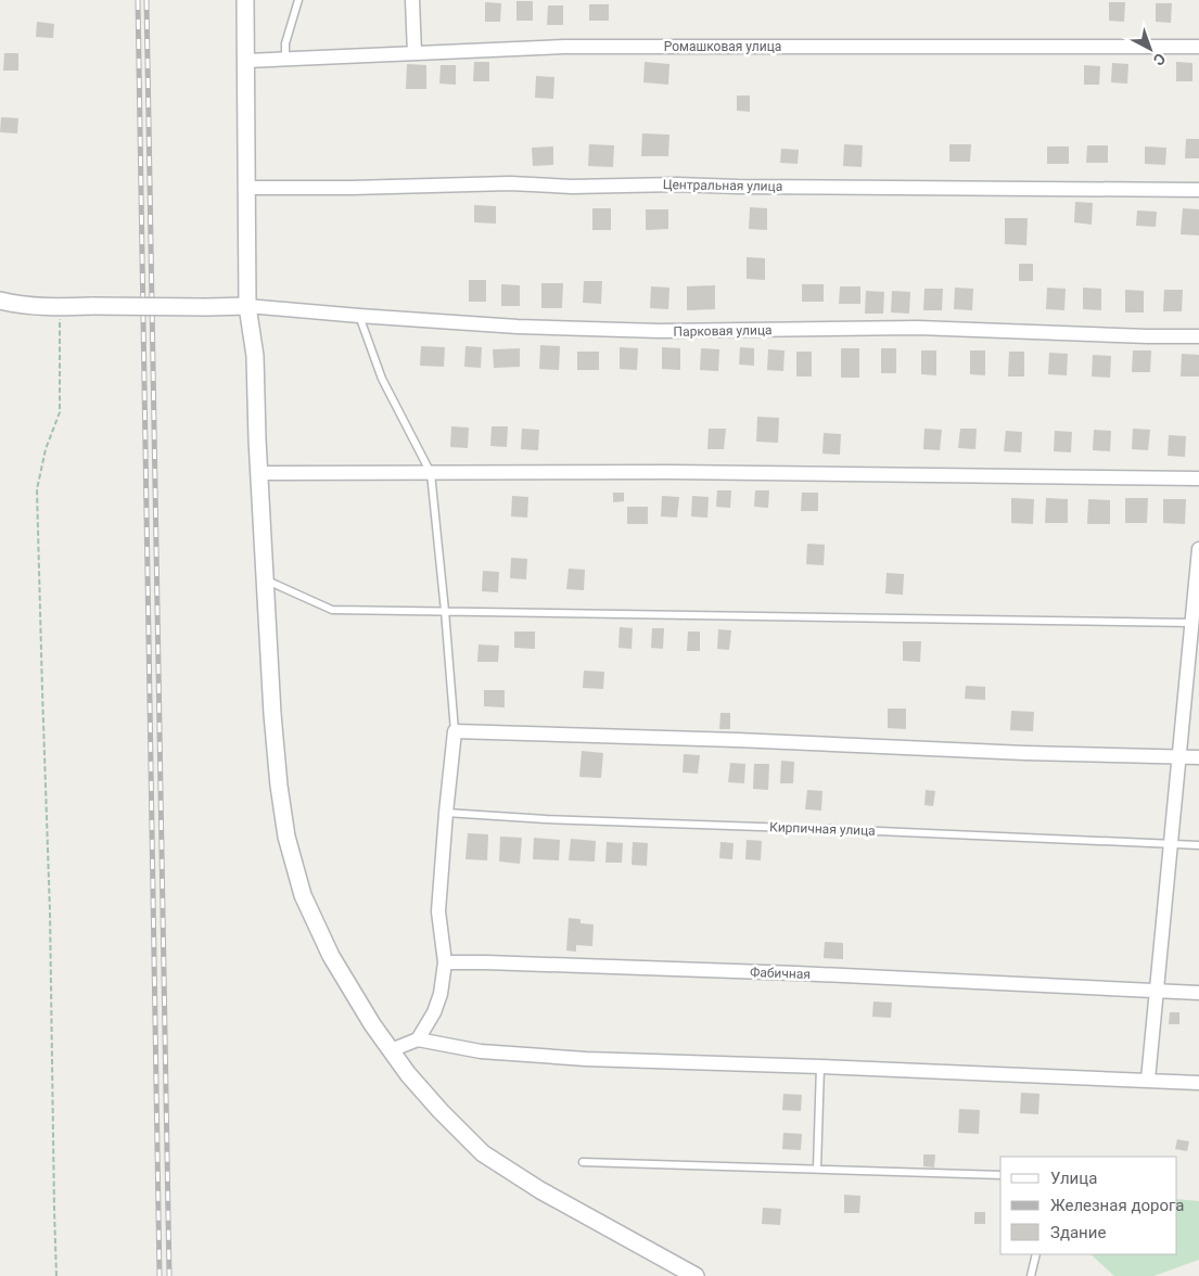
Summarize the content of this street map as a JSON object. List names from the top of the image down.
{
  "streets": {
    "street": [
      "Ромашковая улица",
      "Центральная улица",
      "Парковая улица",
      "Фабичная"
    ],
    "lane": ["Кирпичная улица"]
  },
  "legend": ["Улица", "Железная дорога", "Здание"],
  "north": "bottom right"
}
